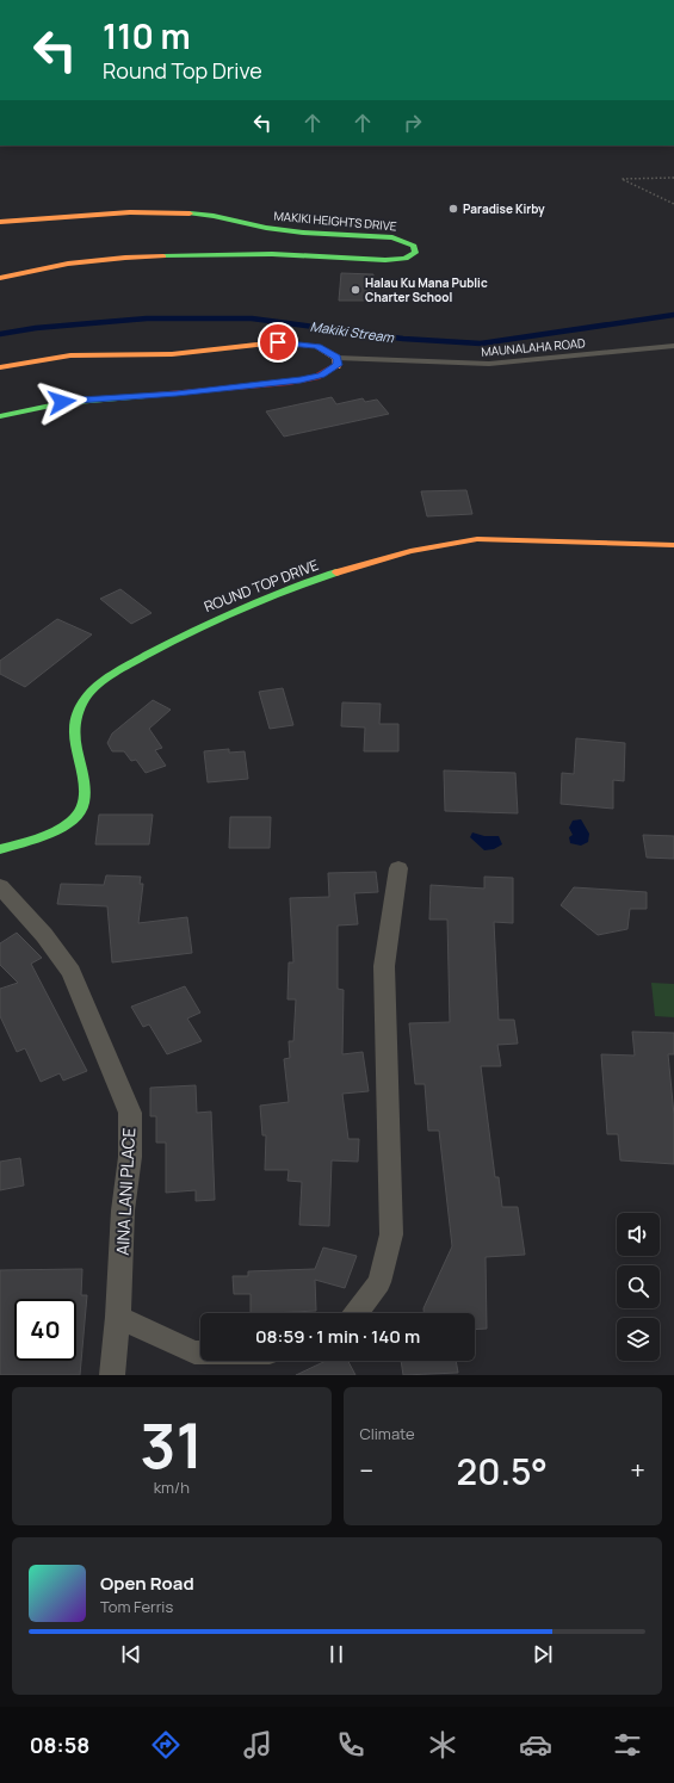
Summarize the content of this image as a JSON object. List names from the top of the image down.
{
  "streets": {
    "street": ["MAKIKI HEIGHTS DRIVE", "ROUND TOP DRIVE", "AINA LANI PLACE"],
    "lane": ["MAUNALAHA ROAD"]
  },
  "water": ["Makiki Stream"],
  "places": ["Paradise Kirby", "Halau Ku Mana Public Charter School"],
  "page": {
    "turn": ["110 m", "Round Top Drive"],
    "limit": "40",
    "trip": "08:59 · 1 min · 140 m",
    "tile": [
      ["31", "km/h"],
      "Climate"
    ],
    "heat": ["−", "20.5°", "+"],
    "song": ["Open Road", "Tom Ferris"],
    "tabs": "08:58"
  }
}
